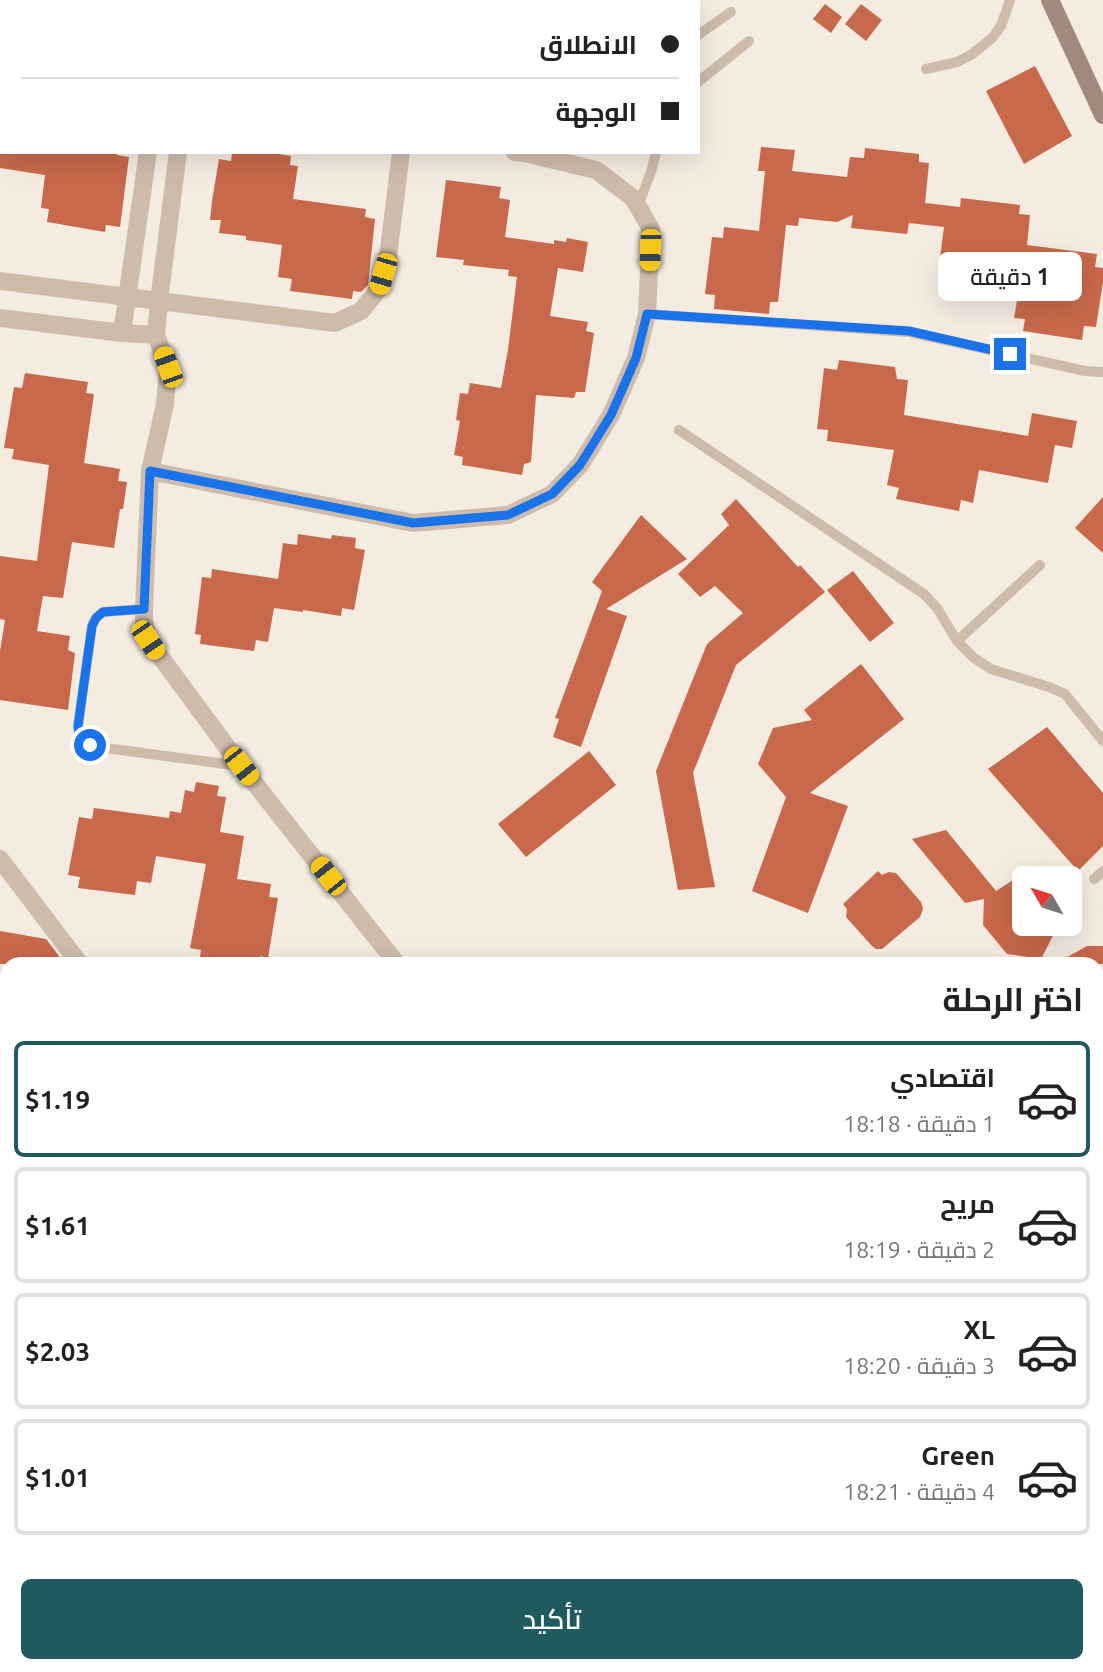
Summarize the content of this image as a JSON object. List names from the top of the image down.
{
  "north": "top left",
  "page": {
    "banner": ["الانطلاق", "الوجهة"],
    "bubble": "1 دقيقة",
    "heading": "اختر الرحلة",
    "list": [
      {
        "name": "اقتصادي",
        "note": "1 دقيقة · 18:18",
        "value": "$1.19"
      },
      {
        "name": "مريح",
        "note": "2 دقيقة · 18:19",
        "value": "$1.61"
      },
      {
        "name": "XL",
        "note": "3 دقيقة · 18:20",
        "value": "$2.03"
      },
      {
        "name": "Green",
        "note": "4 دقيقة · 18:21",
        "value": "$1.01"
      }
    ],
    "buttons": "تأكيد"
  }
}
